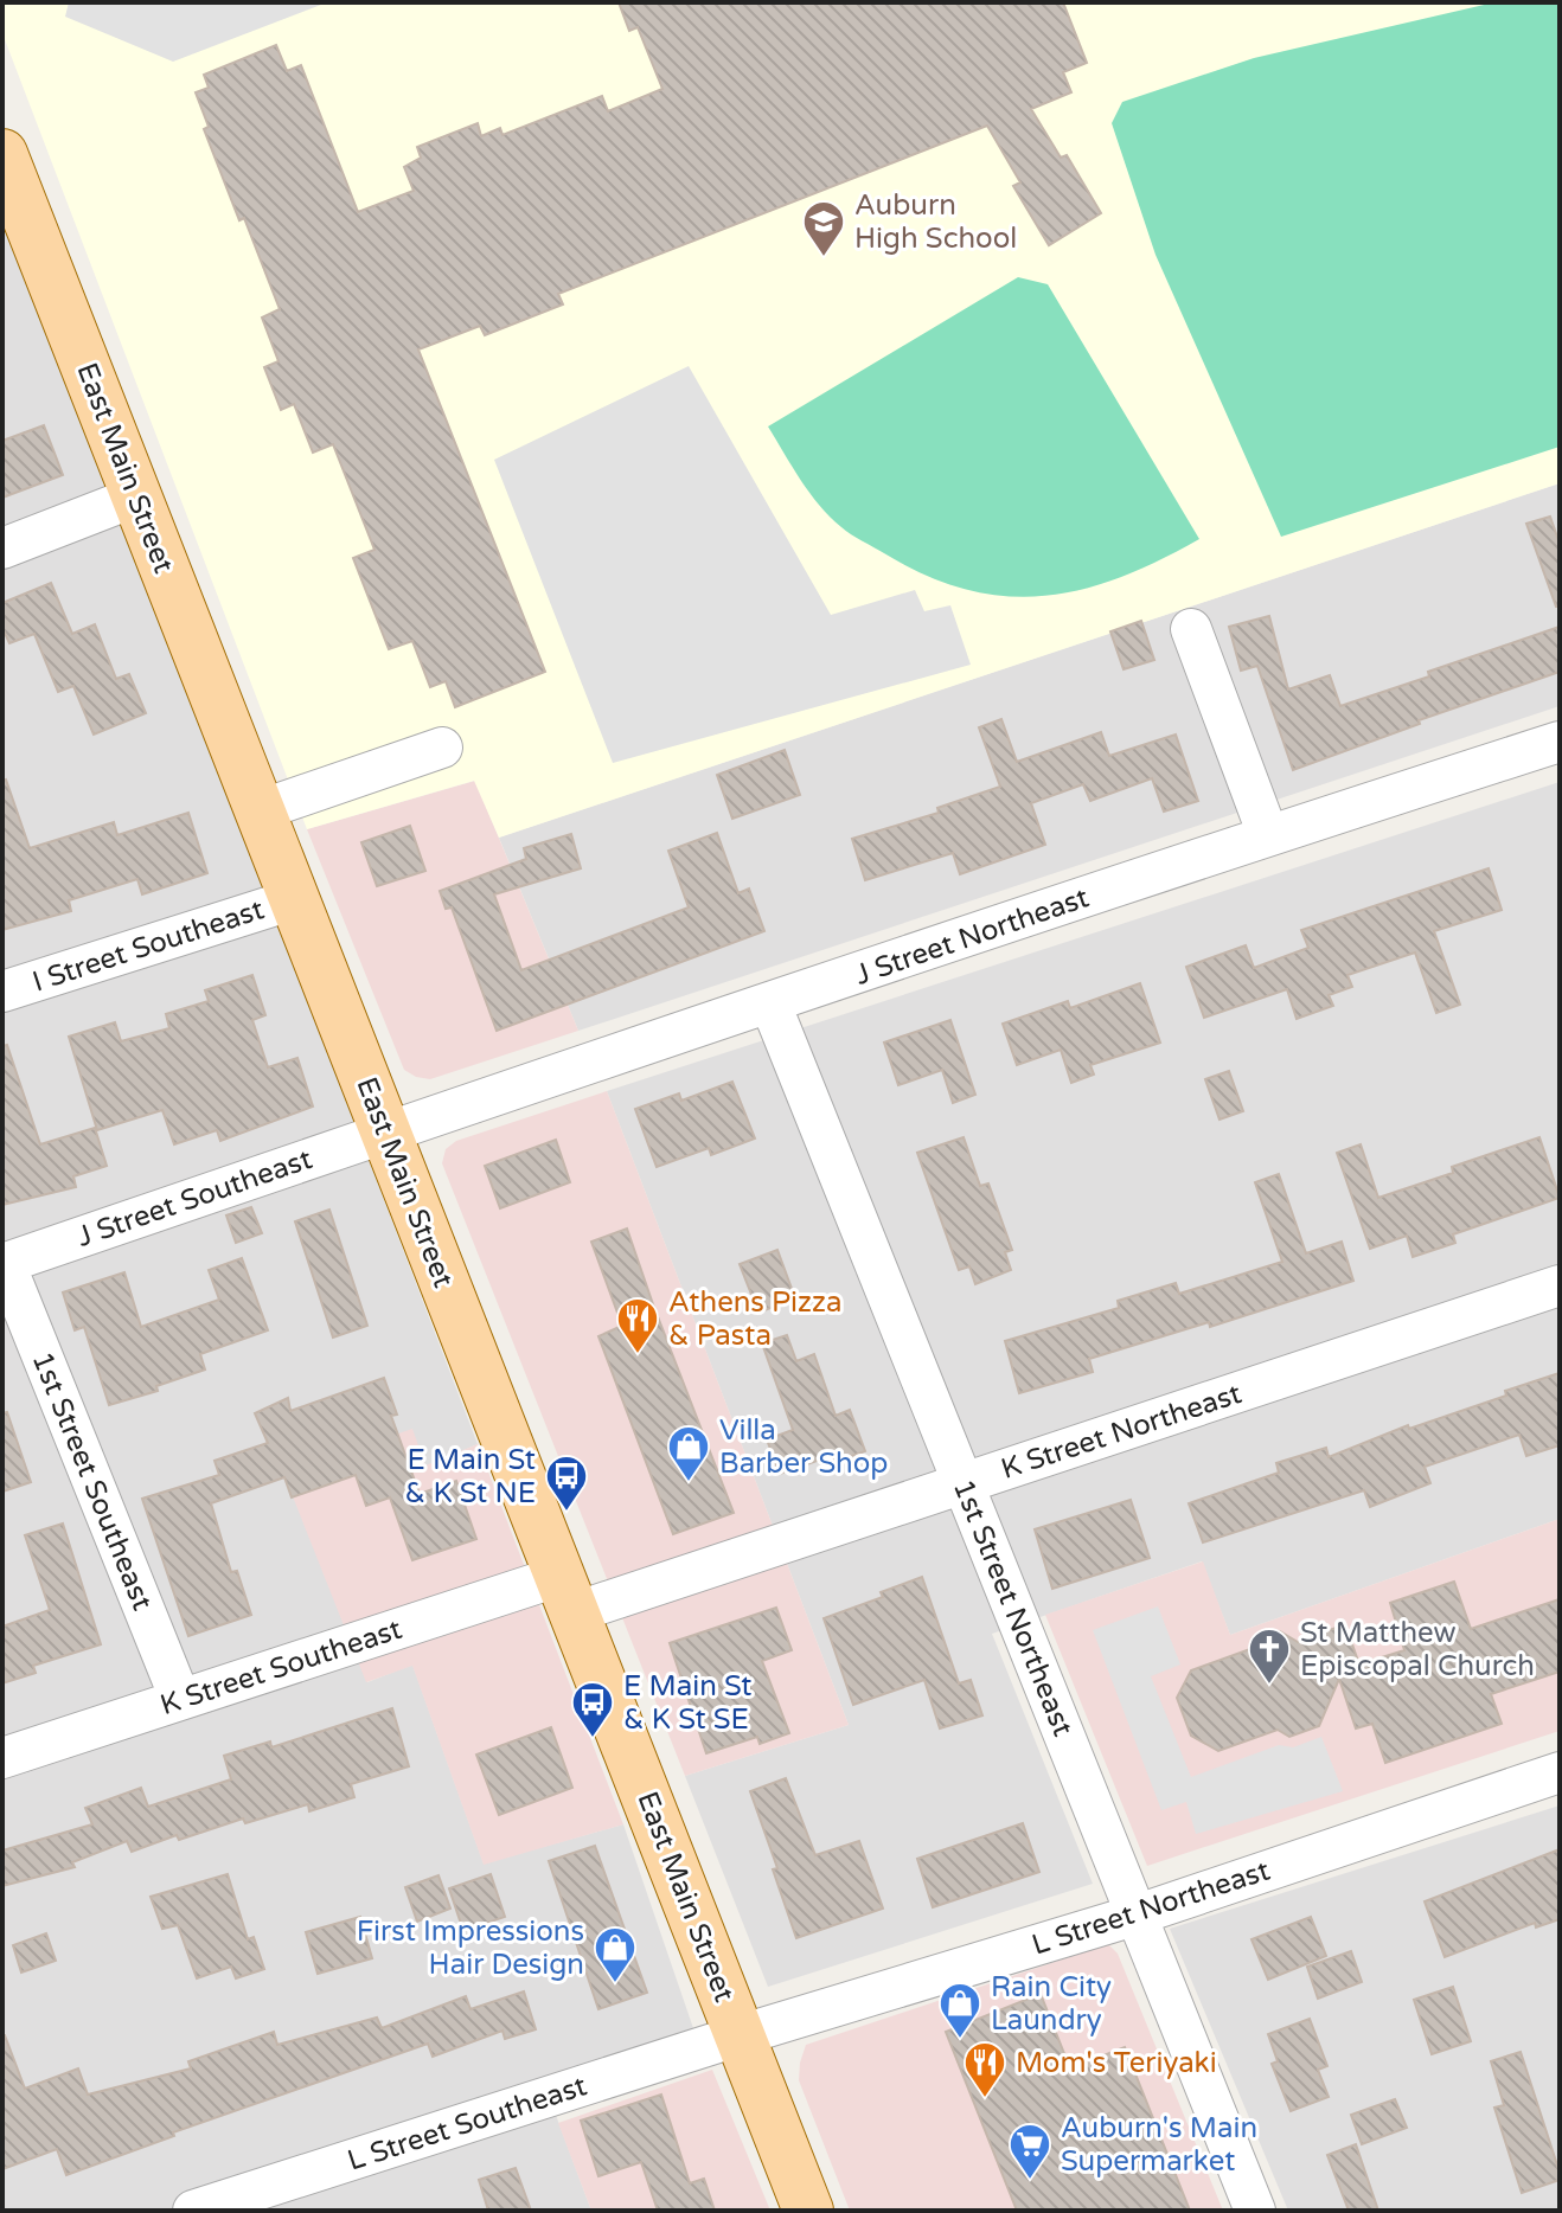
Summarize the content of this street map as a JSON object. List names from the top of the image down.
{
  "streets": {
    "main road": ["East Main Street"],
    "street": [
      "J Street Northeast",
      "I Street Southeast",
      "J Street Southeast",
      "K Street Northeast",
      "1st Street Southeast",
      "1st Street Northeast",
      "K Street Southeast",
      "L Street Northeast",
      "L Street Southeast"
    ]
  },
  "crossings": [
    ["East Main Street", "J Street Northeast"],
    ["East Main Street", "I Street Southeast"],
    ["East Main Street", "J Street Southeast"],
    ["East Main Street", "K Street Northeast"],
    ["East Main Street", "K Street Southeast"],
    ["East Main Street", "L Street Northeast"],
    ["East Main Street", "L Street Southeast"],
    ["J Street Northeast", "J Street Southeast"],
    ["J Street Northeast", "1st Street Northeast"],
    ["J Street Southeast", "1st Street Southeast"],
    ["K Street Northeast", "1st Street Northeast"],
    ["K Street Northeast", "K Street Southeast"],
    ["1st Street Southeast", "K Street Southeast"],
    ["1st Street Northeast", "L Street Northeast"],
    ["L Street Northeast", "L Street Southeast"]
  ],
  "places": {
    "school or university": ["Auburn High School"],
    "restaurant": ["Athens Pizza & Pasta", "Mom's Teriyaki"],
    "shop": ["Villa Barber Shop", "First Impressions Hair Design", "Rain City Laundry"],
    "bus stop": ["E Main St & K St NE", "E Main St & K St SE"],
    "church": ["St Matthew Episcopal Church"],
    "supermarket": ["Auburn's Main Supermarket"]
  }
}
